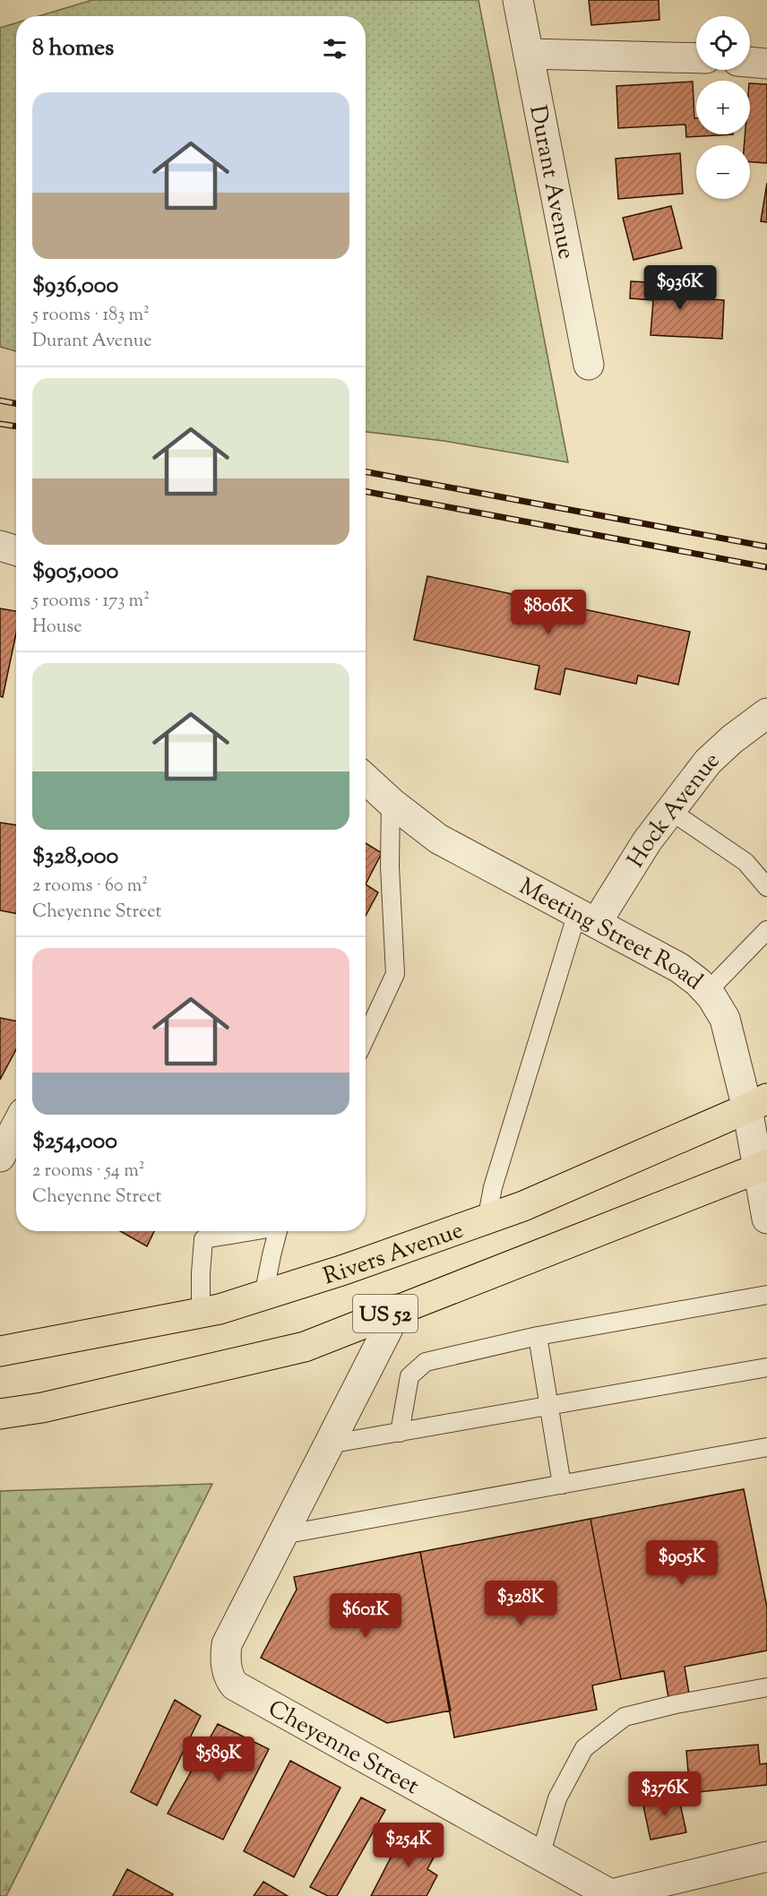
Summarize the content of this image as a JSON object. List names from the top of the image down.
{
  "streets": {
    "main road": ["Rivers Avenue", "US 52"],
    "street": [
      "Durant Avenue",
      "Hock Avenue",
      "Meeting Street Road",
      "Cheyenne Street"
    ]
  },
  "crossings": [
    ["Hock Avenue", "Meeting Street Road"],
    ["Meeting Street Road", "Rivers Avenue"],
    ["Meeting Street Road", "US 52"]
  ],
  "page": {
    "map_buttons": ["+", "−"],
    "heading": "8 homes",
    "list": [
      {
        "name": "$936,000",
        "note": "5 rooms · 183 m² · Durant Avenue"
      },
      {
        "name": "$905,000",
        "note": "5 rooms · 173 m² · House"
      },
      {
        "name": "$328,000",
        "note": "2 rooms · 60 m² · Cheyenne Street"
      },
      {
        "name": "$254,000",
        "note": "2 rooms · 54 m² · Cheyenne Street"
      }
    ],
    "price": [
      "$936K",
      "$806K",
      "$905K",
      "$328K",
      "$601K",
      "$589K",
      "$376K",
      "$254K"
    ]
  }
}
